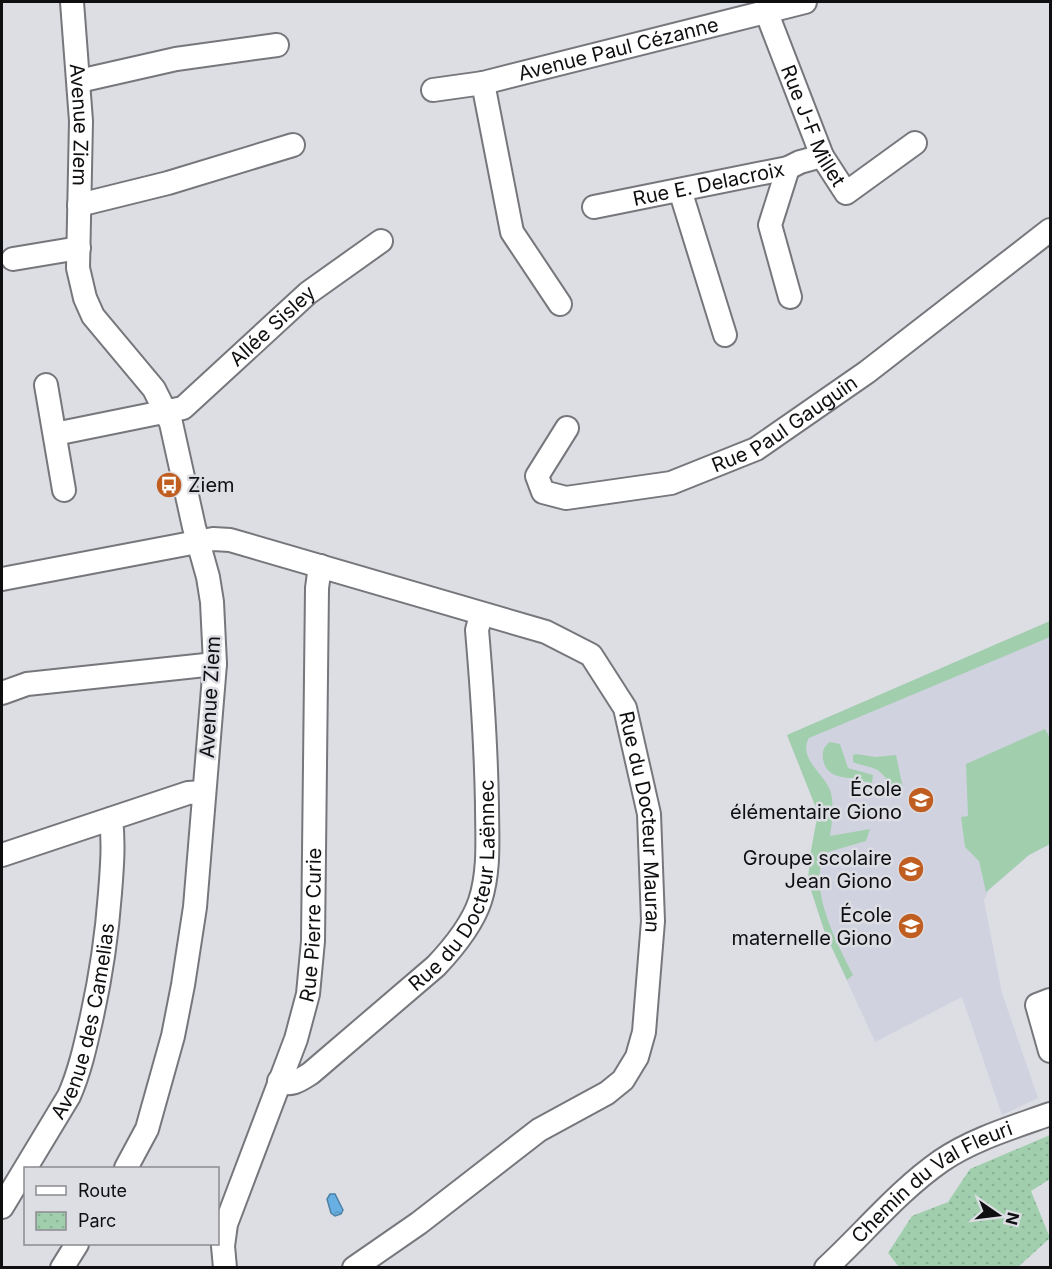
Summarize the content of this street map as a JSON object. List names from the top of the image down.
{
  "streets": {
    "street": [
      "Avenue Paul Cézanne",
      "Rue J-F Millet",
      "Avenue Ziem",
      "Rue E. Delacroix",
      "Allée Sisley",
      "Rue Paul Gauguin",
      "Rue du Docteur Mauran",
      "Rue du Docteur Laënnec",
      "Rue Pierre Curie",
      "Avenue des Camelias",
      "Chemin du Val Fleuri"
    ]
  },
  "crossings": [
    ["Avenue Paul Cézanne", "Rue J-F Millet"],
    ["Rue J-F Millet", "Rue E. Delacroix"],
    ["Avenue Ziem", "Allée Sisley"],
    ["Avenue Ziem", "Rue du Docteur Mauran"],
    ["Rue du Docteur Mauran", "Rue du Docteur Laënnec"],
    ["Rue du Docteur Mauran", "Rue Pierre Curie"],
    ["Rue du Docteur Laënnec", "Rue Pierre Curie"]
  ],
  "places": {
    "bus stop": ["Ziem"],
    "school or university": ["École élémentaire Giono", "Groupe scolaire Jean Giono", "École maternelle Giono"]
  },
  "legend": ["Route", "Parc"],
  "north": "right"
}
